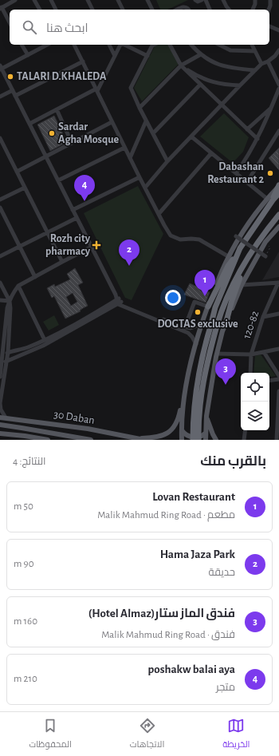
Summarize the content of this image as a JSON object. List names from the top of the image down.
{
  "streets": {
    "main road": ["30 Daban"],
    "street": ["120-82"]
  },
  "places": {
    "other": [
      "TALARI D.KHALEDA",
      "Sardar Agha Mosque",
      "Dabashan Restaurant 2",
      "DOGTAS exclusive"
    ],
    "health": ["Rozh city pharmacy"]
  },
  "page": {
    "search": "ابحث هنا",
    "pins": [
      "4",
      "2",
      "1",
      "3"
    ],
    "heading": ["بالقرب منك", "النتائج: 4"],
    "list": [
      {
        "mark": "1",
        "name": "Lovan Restaurant",
        "note": "مطعم · Malik Mahmud Ring Road",
        "value": "50 m"
      },
      {
        "mark": "2",
        "name": "Hama Jaza Park",
        "note": "حديقة",
        "value": "90 m"
      },
      {
        "mark": "3",
        "name": "فندق الماز ستار(Hotel Almaz)",
        "note": "فندق · Malik Mahmud Ring Road",
        "value": "160 m"
      },
      {
        "mark": "4",
        "name": "poshakw balai aya",
        "note": "متجر",
        "value": "210 m"
      }
    ],
    "nav": ["الخريطة", "الاتجاهات", "المحفوظات"]
  }
}
